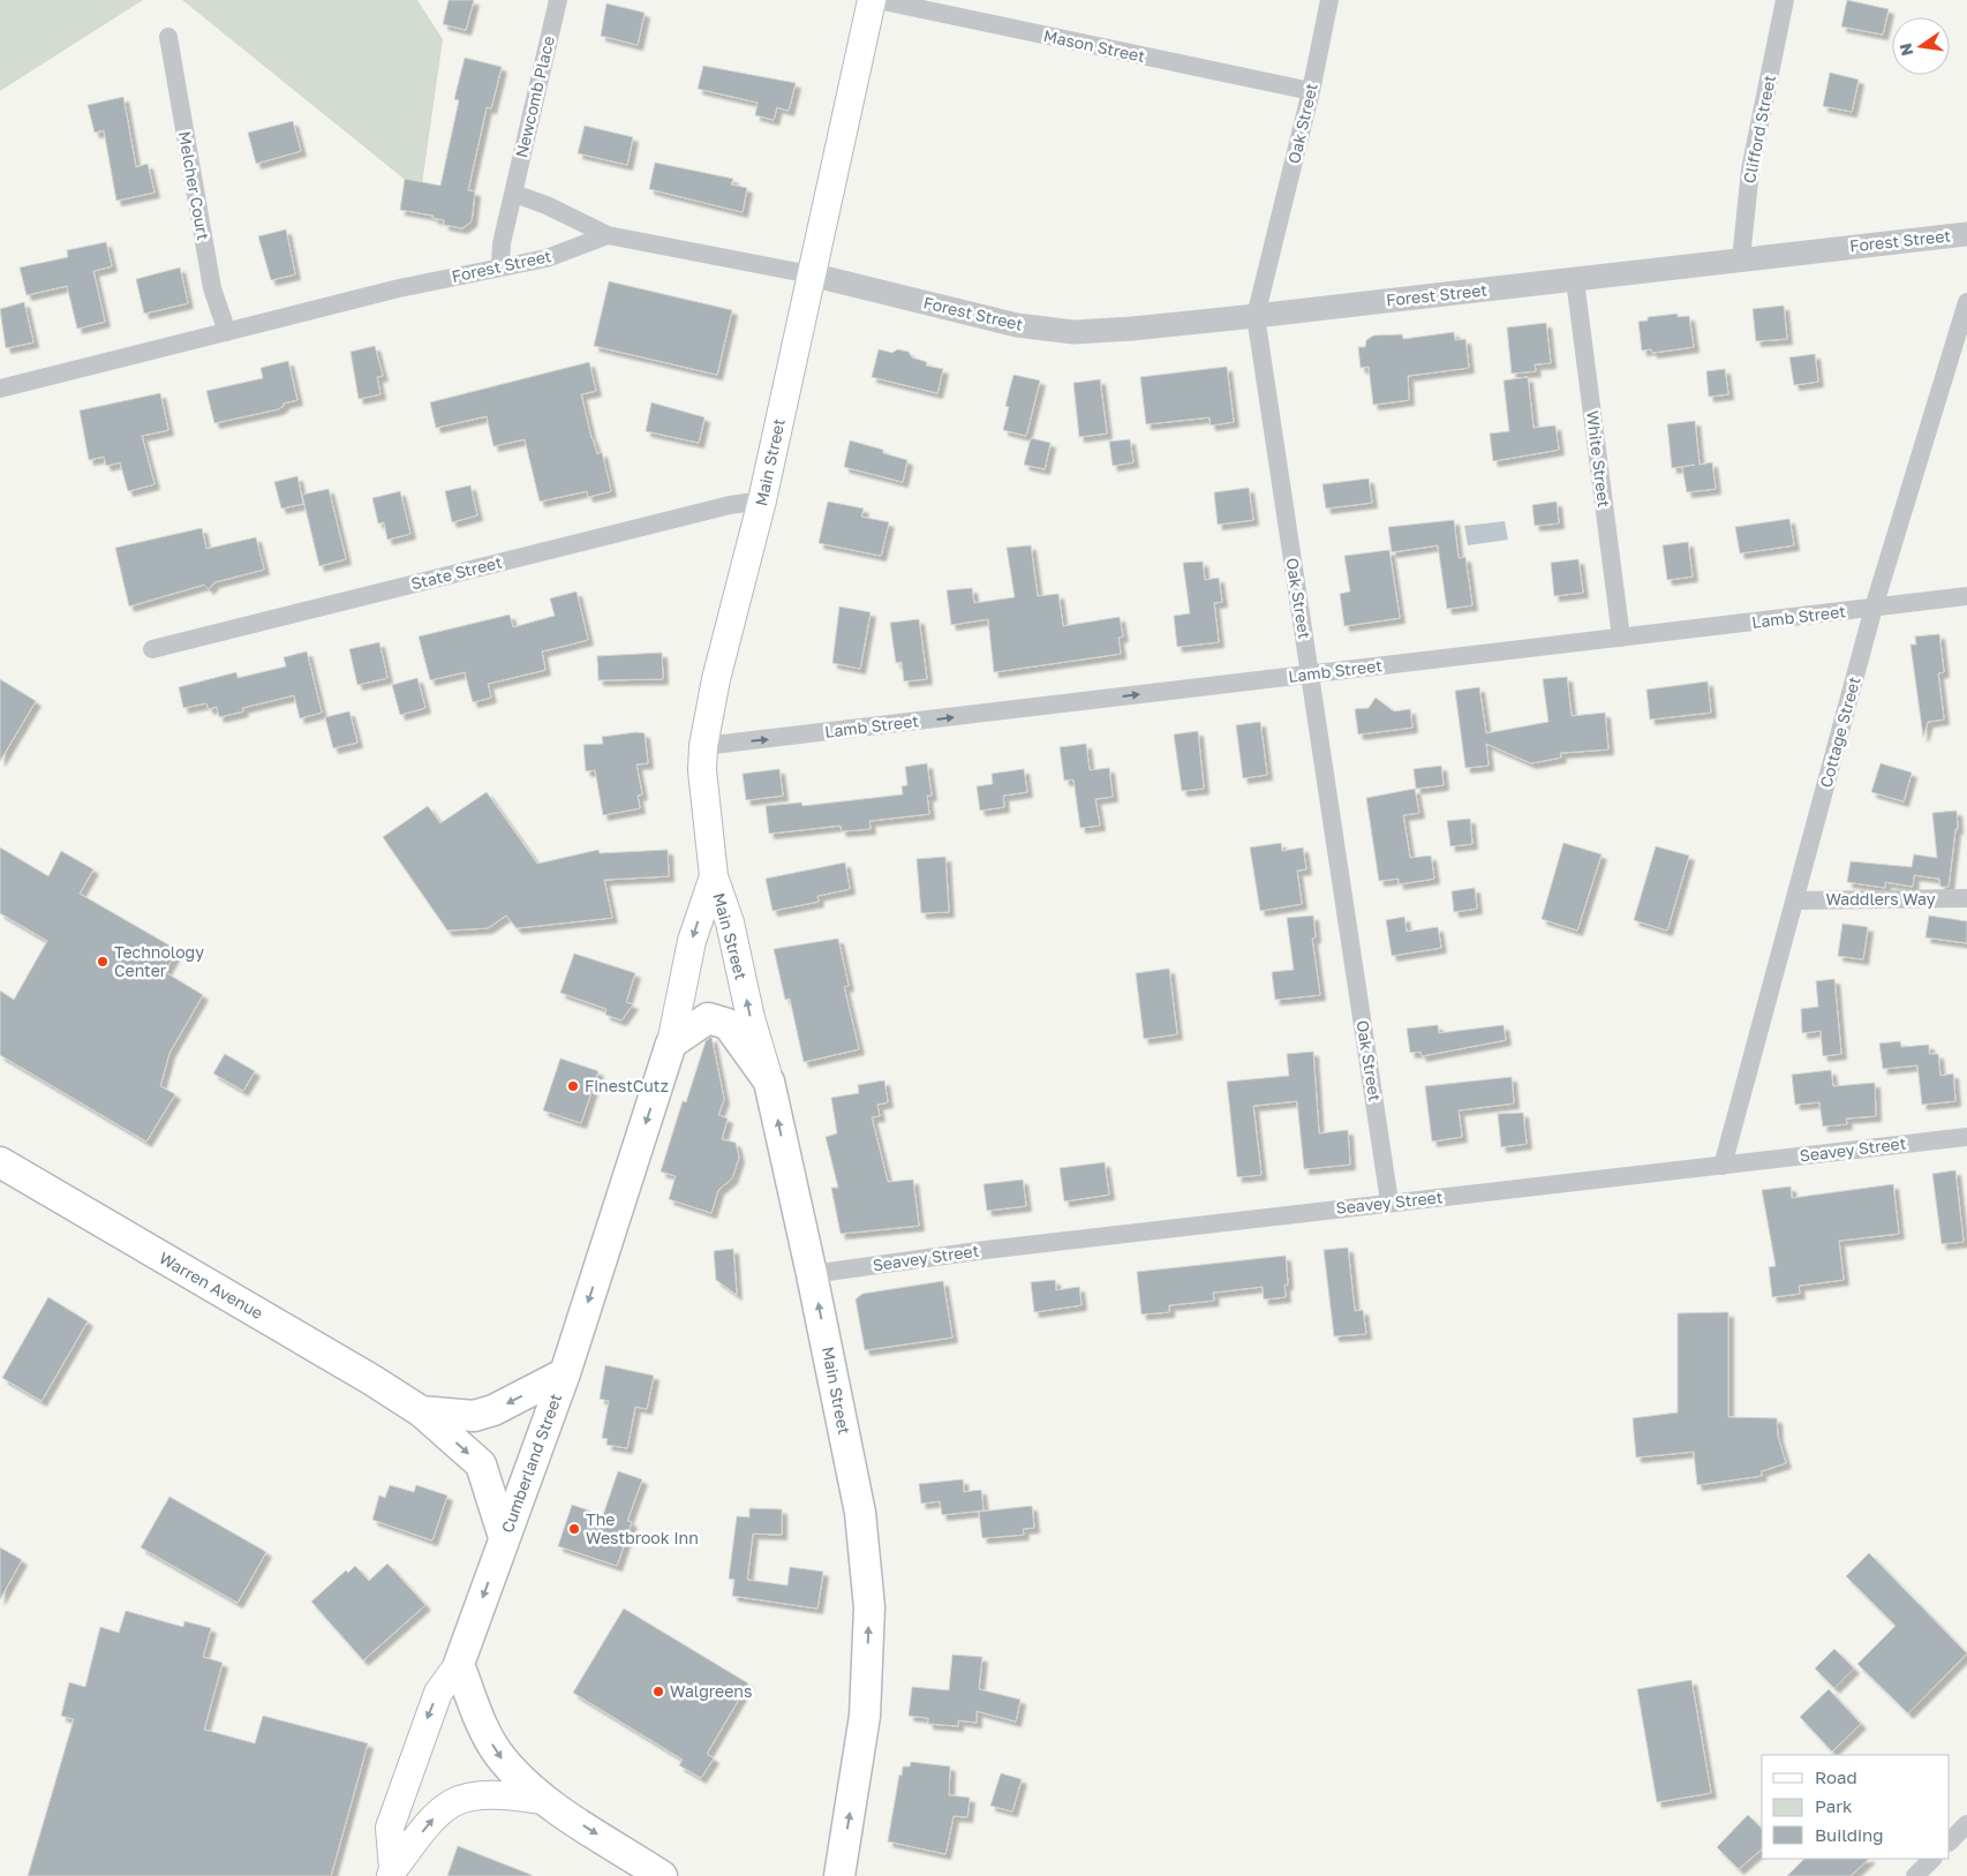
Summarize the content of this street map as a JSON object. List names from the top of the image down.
{
  "streets": {
    "main road": ["Main Street", "Warren Avenue", "Cumberland Street"],
    "street": [
      "Mason Street",
      "Newcomb Place",
      "Oak Street",
      "Clifford Street",
      "Melcher Court",
      "Forest Street",
      "White Street",
      "State Street",
      "Lamb Street",
      "Cottage Street",
      "Waddlers Way",
      "Seavey Street"
    ]
  },
  "crossings": [
    ["Mason Street", "Oak Street"],
    ["Newcomb Place", "Forest Street"],
    ["Oak Street", "Forest Street"],
    ["Oak Street", "Lamb Street"],
    ["Oak Street", "Seavey Street"],
    ["Clifford Street", "Forest Street"],
    ["Melcher Court", "Forest Street"],
    ["Forest Street", "White Street"],
    ["Forest Street", "Main Street"],
    ["White Street", "Lamb Street"],
    ["Main Street", "State Street"],
    ["Main Street", "Lamb Street"],
    ["Main Street", "Seavey Street"],
    ["Main Street", "Cumberland Street"],
    ["Lamb Street", "Cottage Street"],
    ["Cottage Street", "Waddlers Way"],
    ["Cottage Street", "Seavey Street"],
    ["Warren Avenue", "Cumberland Street"]
  ],
  "one_way": ["Main Street", "Lamb Street", "Cumberland Street"],
  "places": [
    "Technology Center",
    "FinestCutz",
    "The Westbrook Inn",
    "Walgreens"
  ],
  "legend": ["Road", "Park", "Building"],
  "north": "left"
}
